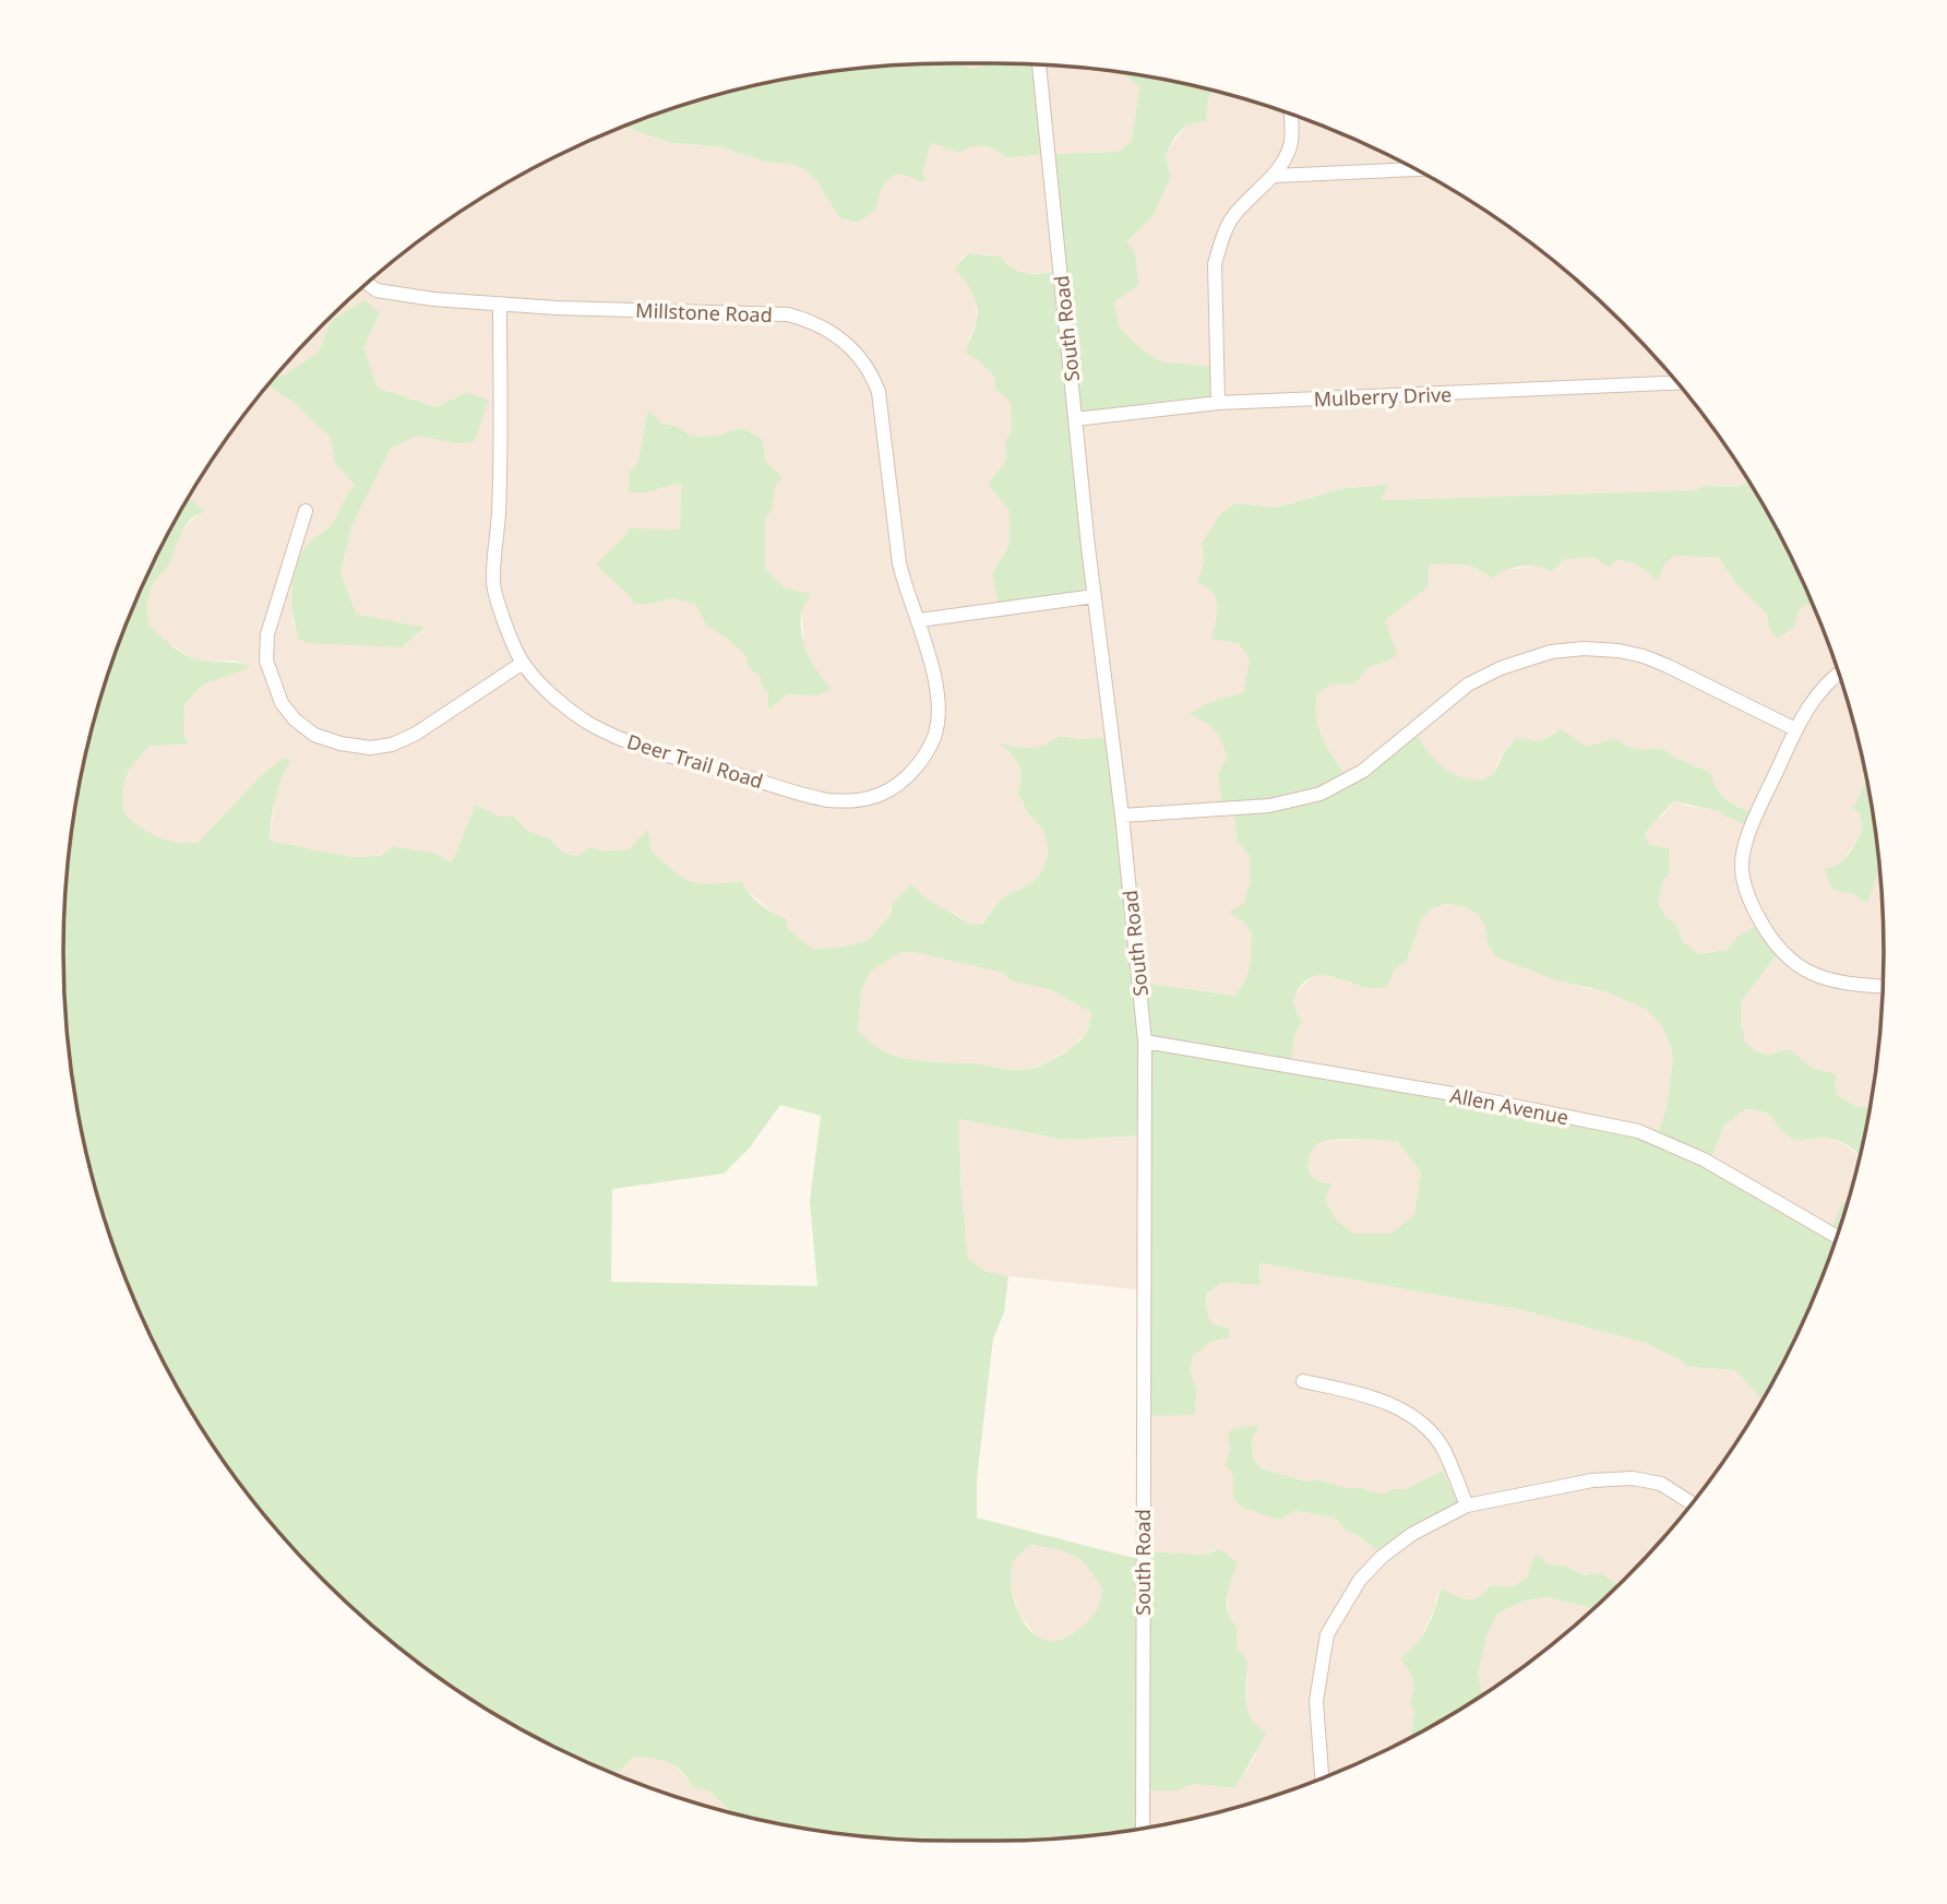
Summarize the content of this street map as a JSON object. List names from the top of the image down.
{
  "streets": {
    "street": [
      "Millstone Road",
      "South Road",
      "Mulberry Drive",
      "Deer Trail Road",
      "Allen Avenue"
    ]
  },
  "crossings": [
    ["Millstone Road", "Deer Trail Road"],
    ["South Road", "Mulberry Drive"],
    ["South Road", "Allen Avenue"]
  ]
}
